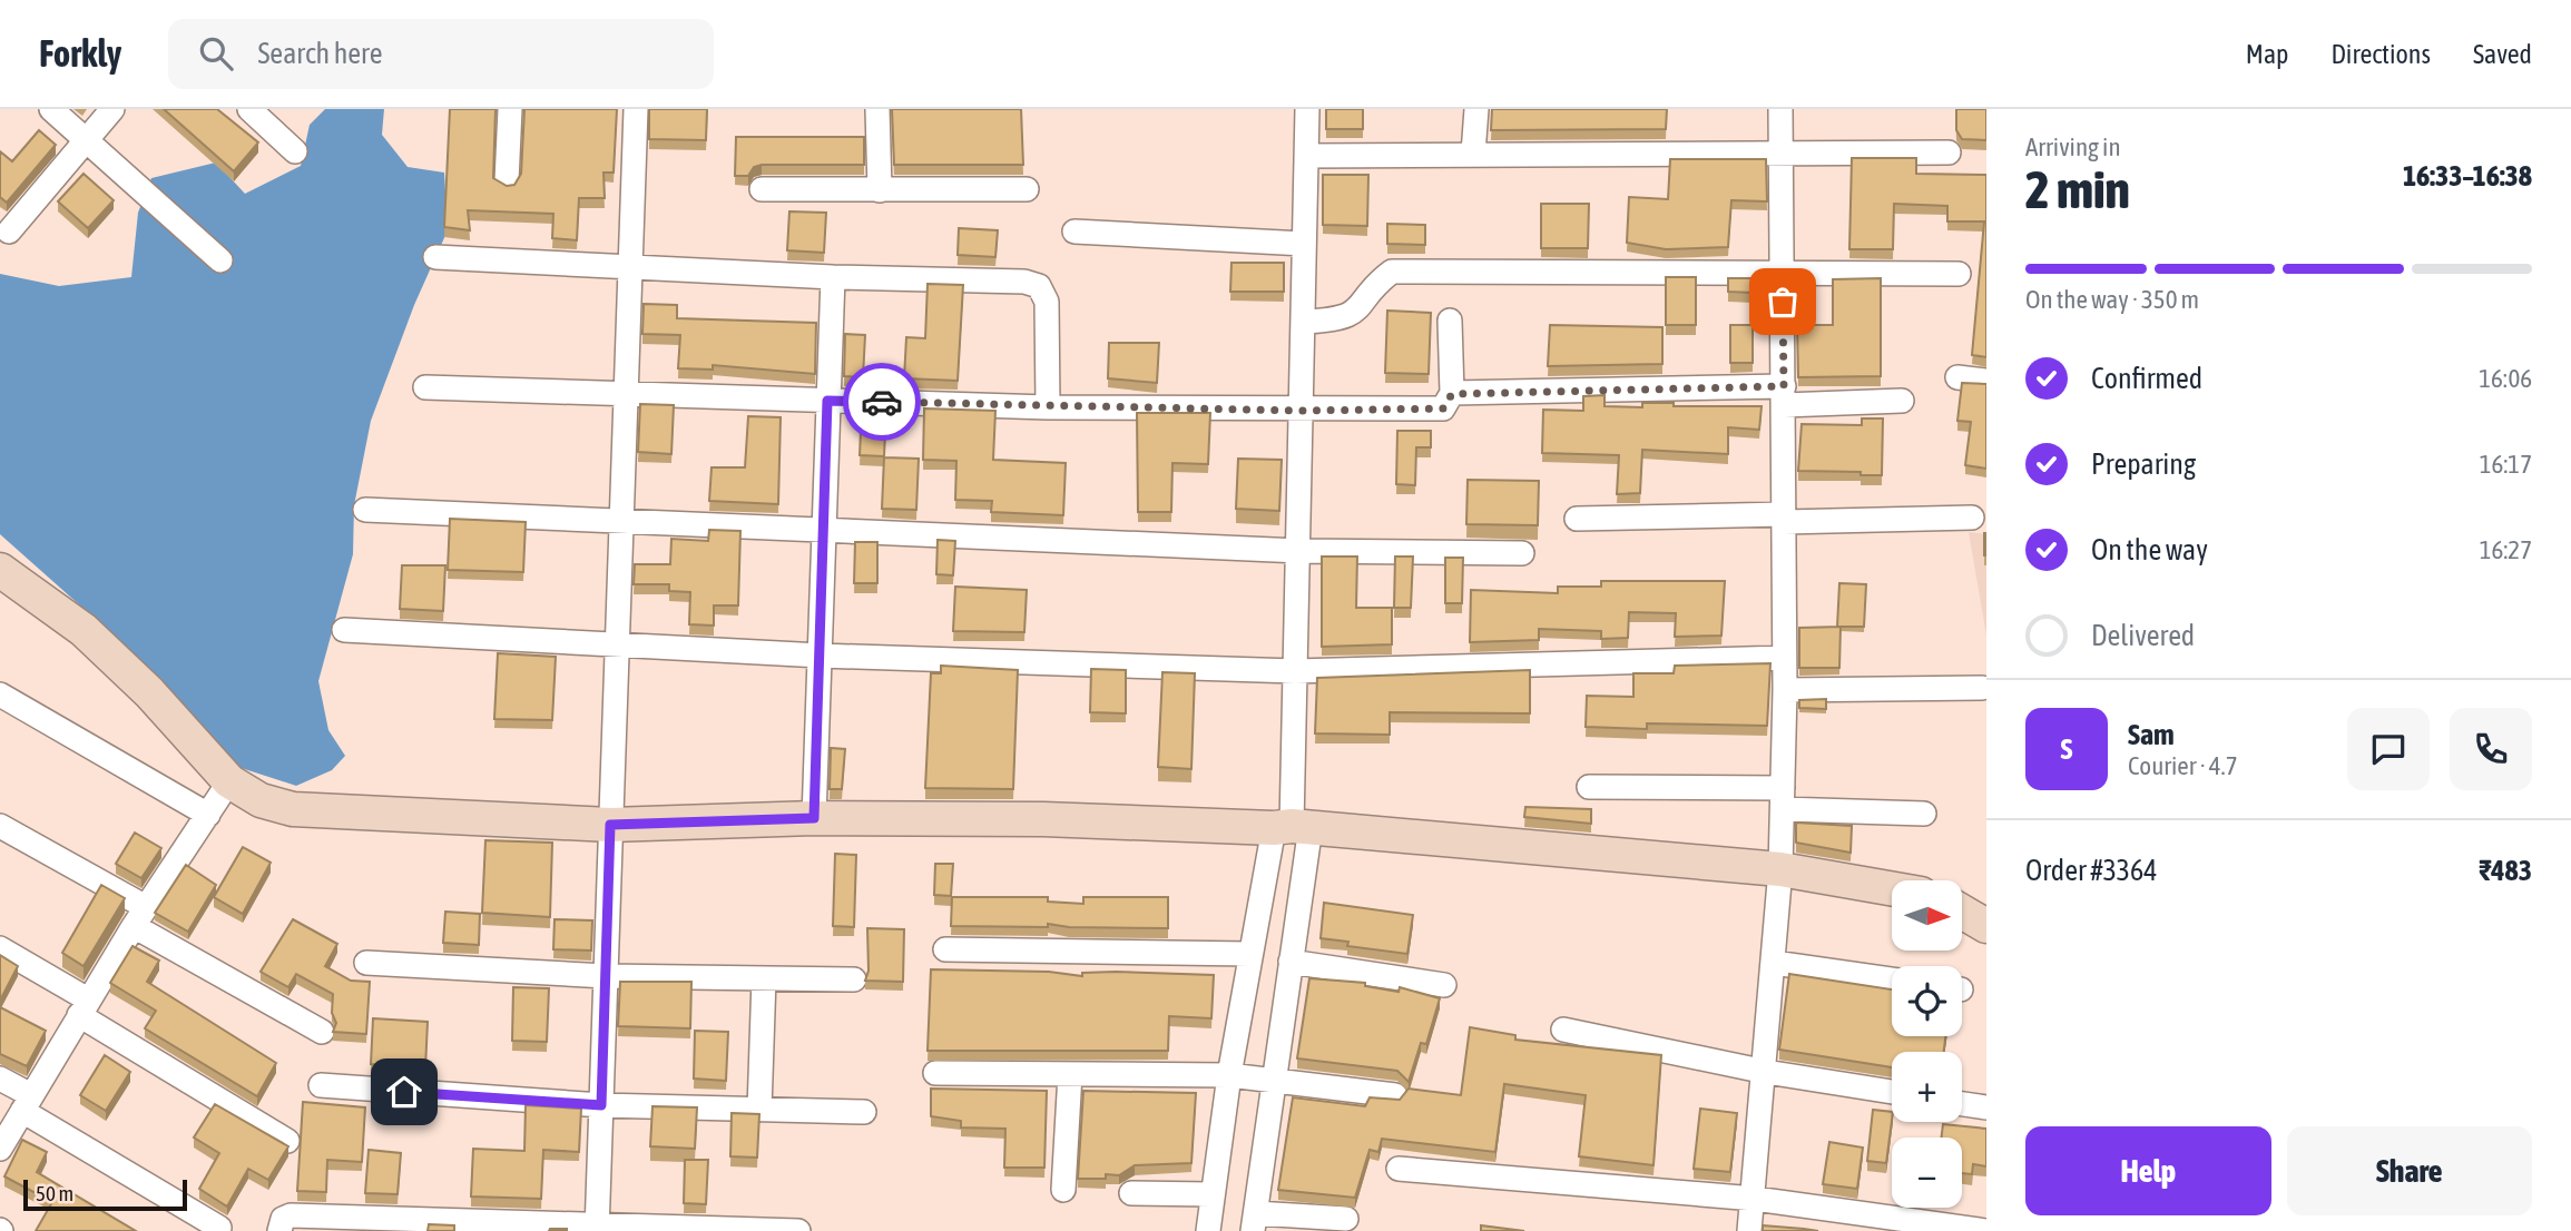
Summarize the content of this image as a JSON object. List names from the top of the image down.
{
  "scale_bar": "50 m",
  "north": "right",
  "page": {
    "header": "Forkly",
    "search": "Search here",
    "nav": ["Map", "Directions", "Saved"],
    "heading": ["2 min", "Arriving in", "16:33–16:38"],
    "panel": [
      "Sam",
      "Courier · 4.7",
      "Order #3364",
      "₹483"
    ],
    "bar": "On the way · 350 m",
    "list": [
      ["Confirmed", "16:06"],
      ["Preparing", "16:17"],
      ["On the way", "16:27"],
      "Delivered"
    ],
    "round": "S",
    "map_buttons": ["+", "−"],
    "buttons": ["Help", "Share"],
    "scale": "50 m"
  }
}
